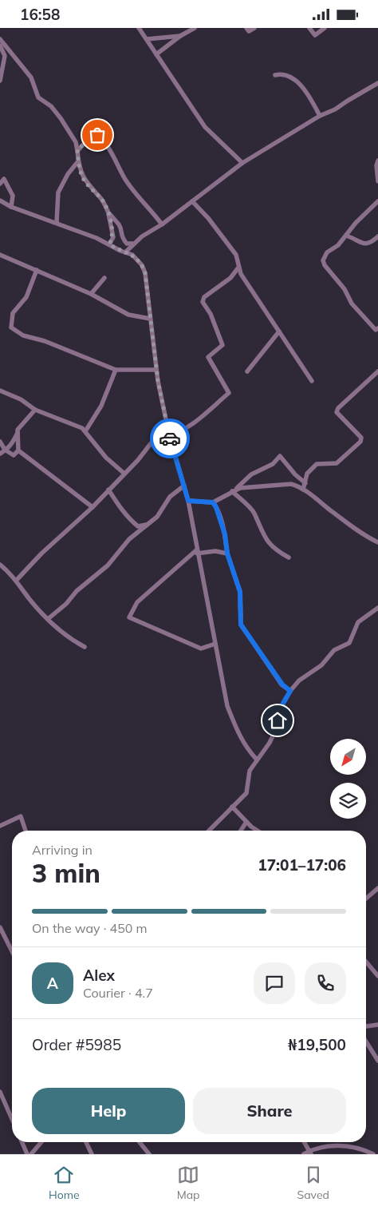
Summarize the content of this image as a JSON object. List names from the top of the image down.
{
  "north": "bottom left",
  "page": {
    "status": "16:58",
    "heading": ["3 min", "Arriving in", "17:01–17:06"],
    "panel": [
      "Alex",
      "Courier · 4.7",
      "Order #5985",
      "₦19,500"
    ],
    "bar": "On the way · 450 m",
    "round": "A",
    "buttons": ["Help", "Share"],
    "tabs": ["Home", "Map", "Saved"]
  }
}
